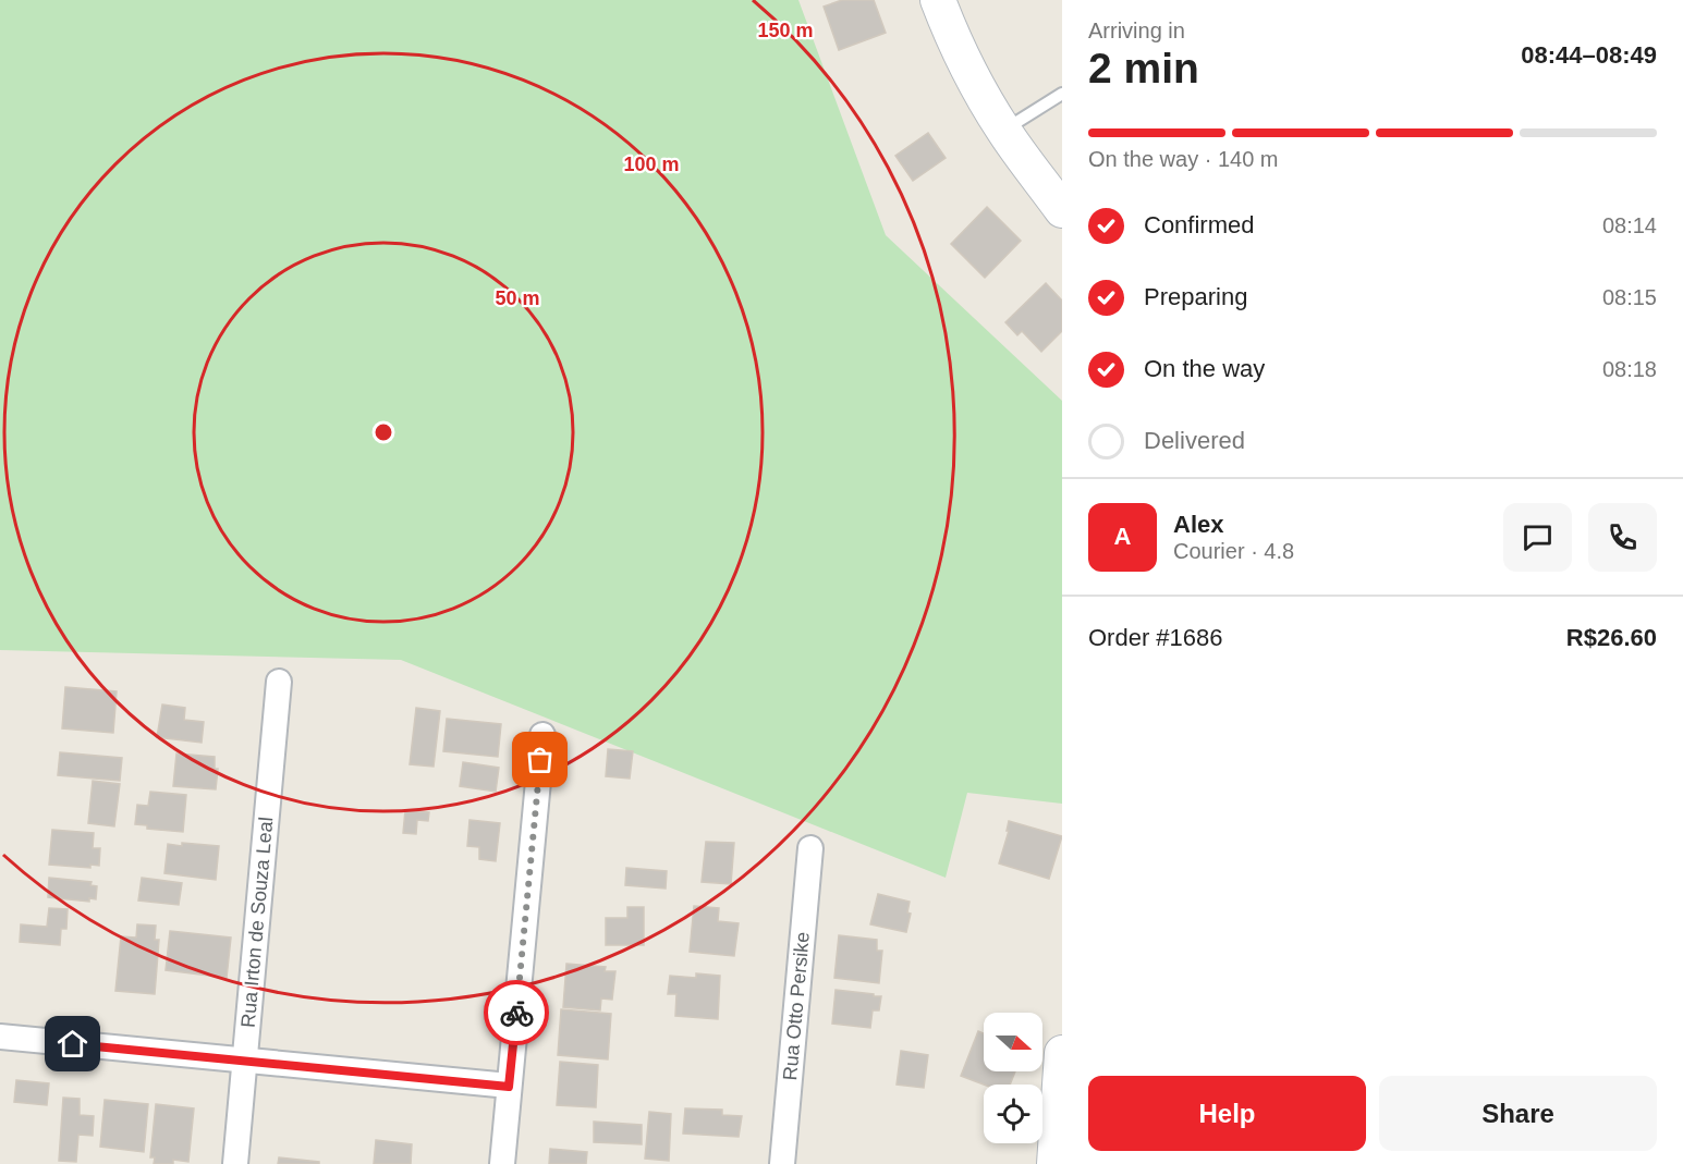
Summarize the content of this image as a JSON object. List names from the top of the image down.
{
  "streets": {
    "street": ["Rua Irton de Souza Leal", "Rua Otto Persike"]
  },
  "north": "right",
  "page": {
    "heading": ["2 min", "Arriving in", "08:44–08:49"],
    "panel": [
      "Alex",
      "Courier · 4.8",
      "Order #1686",
      "R$26.60"
    ],
    "bar": "On the way · 140 m",
    "list": [
      ["Confirmed", "08:14"],
      ["Preparing", "08:15"],
      ["On the way", "08:18"],
      "Delivered"
    ],
    "round": "A",
    "buttons": ["Help", "Share"]
  },
  "rings": ["150 m", "100 m", "50 m"]
}
